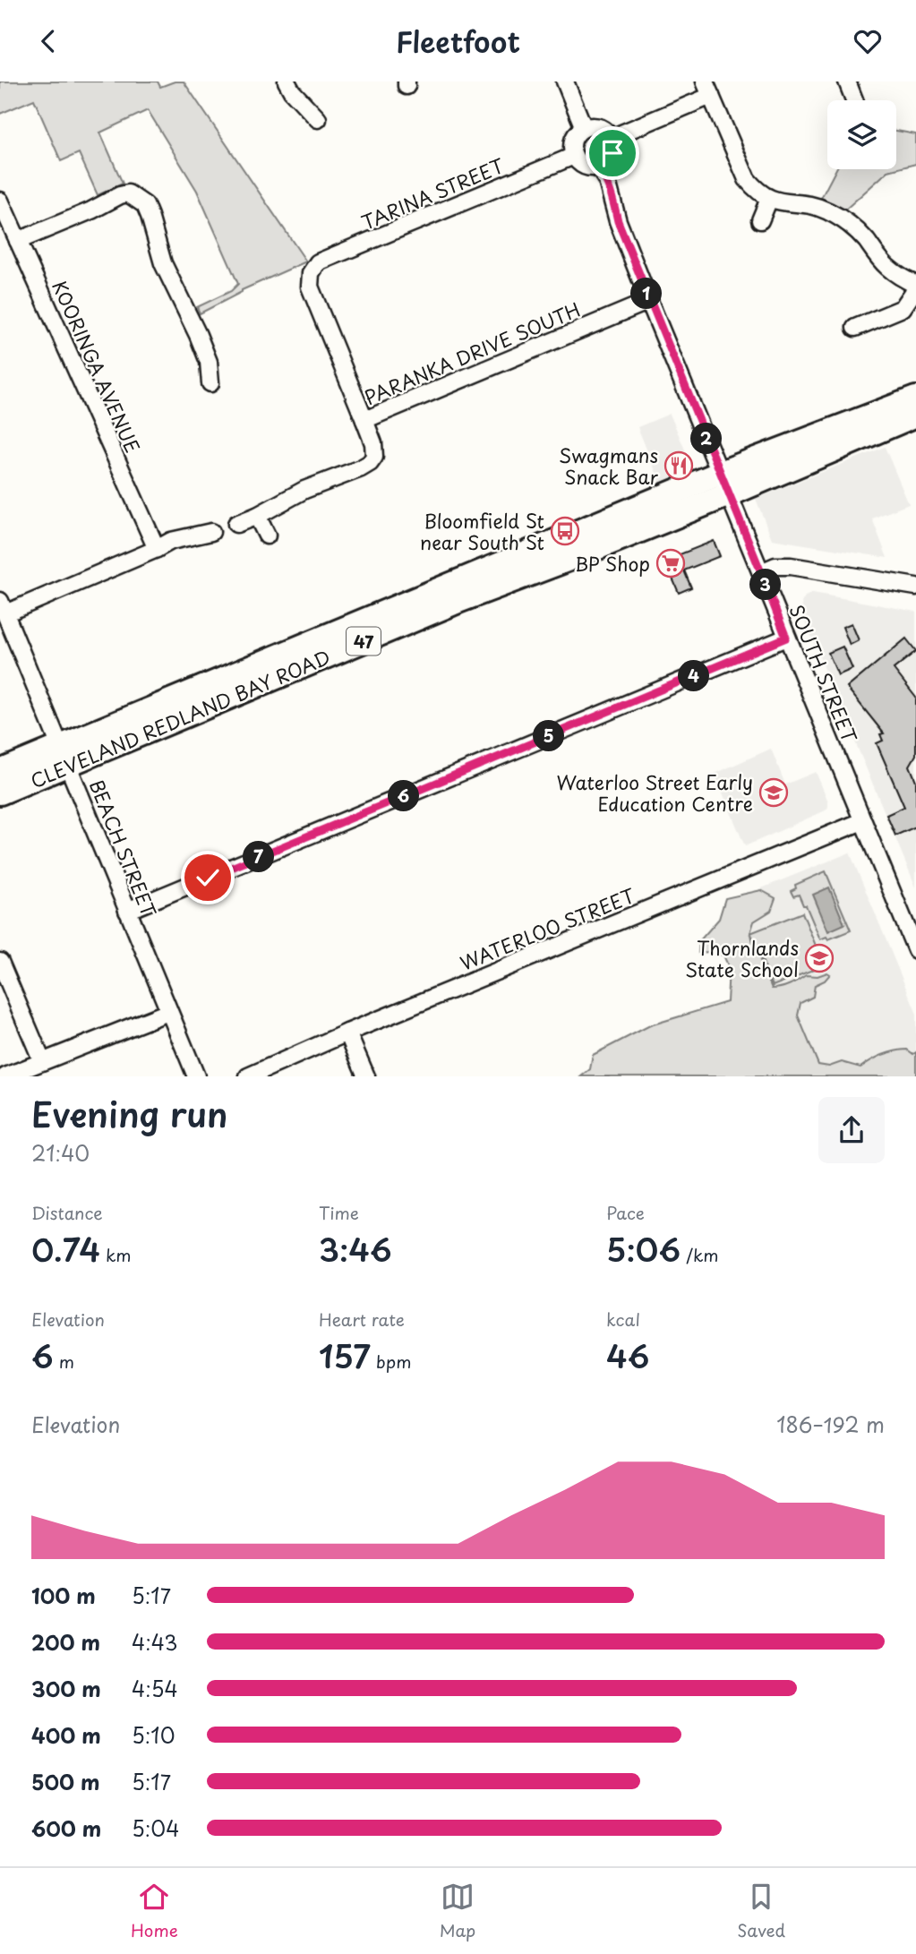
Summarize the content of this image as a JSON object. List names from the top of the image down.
{
  "streets": {
    "highway": ["47", "CLEVELAND REDLAND BAY ROAD"],
    "street": [
      "TARINA STREET",
      "PARANKA DRIVE SOUTH",
      "KOORINGA AVENUE",
      "SOUTH STREET",
      "BEACH STREET",
      "WATERLOO STREET"
    ]
  },
  "crossings": [
    ["TARINA STREET", "PARANKA DRIVE SOUTH"],
    ["TARINA STREET", "SOUTH STREET"],
    ["PARANKA DRIVE SOUTH", "SOUTH STREET"],
    ["SOUTH STREET", "CLEVELAND REDLAND BAY ROAD"],
    ["SOUTH STREET", "WATERLOO STREET"],
    ["CLEVELAND REDLAND BAY ROAD", "BEACH STREET"]
  ],
  "places": {
    "restaurant": ["Swagmans Snack Bar"],
    "bus stop": ["Bloomfield St near South St"],
    "supermarket": ["BP Shop"],
    "school or university": ["Waterloo Street Early Education Centre", "Thornlands State School"]
  },
  "page": {
    "header": "Fleetfoot",
    "pins": [
      "1",
      "2",
      "3",
      "4",
      "5",
      "6",
      "7"
    ],
    "heading": ["Evening run", "21:40"],
    "stats": [
      ["Distance", "0.74 km"],
      ["Time", "3:46"],
      ["Pace", "5:06 /km"],
      ["Elevation", "6 m"],
      ["Heart rate", "157 bpm"],
      ["kcal", "46"]
    ],
    "chart": ["Elevation", "186–192 m"],
    "list": [
      {
        "name": "100 m",
        "note": "5:17"
      },
      {
        "name": "200 m",
        "note": "4:43"
      },
      {
        "name": "300 m",
        "note": "4:54"
      },
      {
        "name": "400 m",
        "note": "5:10"
      },
      {
        "name": "500 m",
        "note": "5:17"
      },
      {
        "name": "600 m",
        "note": "5:04"
      }
    ],
    "tabs": ["Home", "Map", "Saved"]
  }
}
